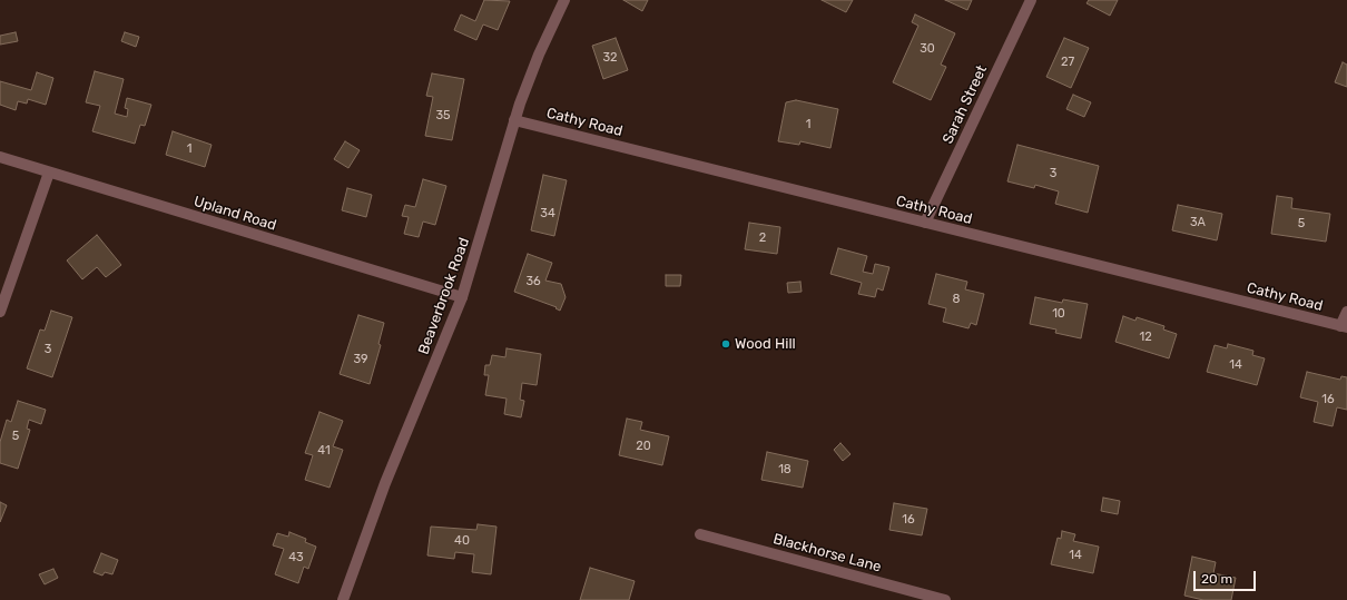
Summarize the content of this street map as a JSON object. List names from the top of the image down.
{
  "streets": {
    "street": [
      "Sarah Street",
      "Cathy Road",
      "Upland Road",
      "Beaverbrook Road",
      "Blackhorse Lane"
    ]
  },
  "crossings": [
    ["Sarah Street", "Cathy Road"],
    ["Cathy Road", "Beaverbrook Road"],
    ["Upland Road", "Beaverbrook Road"]
  ],
  "places": ["Wood Hill"],
  "house_numbers": [
    "30",
    "32",
    "27",
    "35",
    "1",
    "1",
    "3",
    "34",
    "3A",
    "5",
    "2",
    "36",
    "8",
    "10",
    "12",
    "3",
    "39",
    "14",
    "16",
    "5",
    "20",
    "41",
    "18",
    "16",
    "40",
    "14",
    "43"
  ],
  "scale_bar": "20 m"
}
